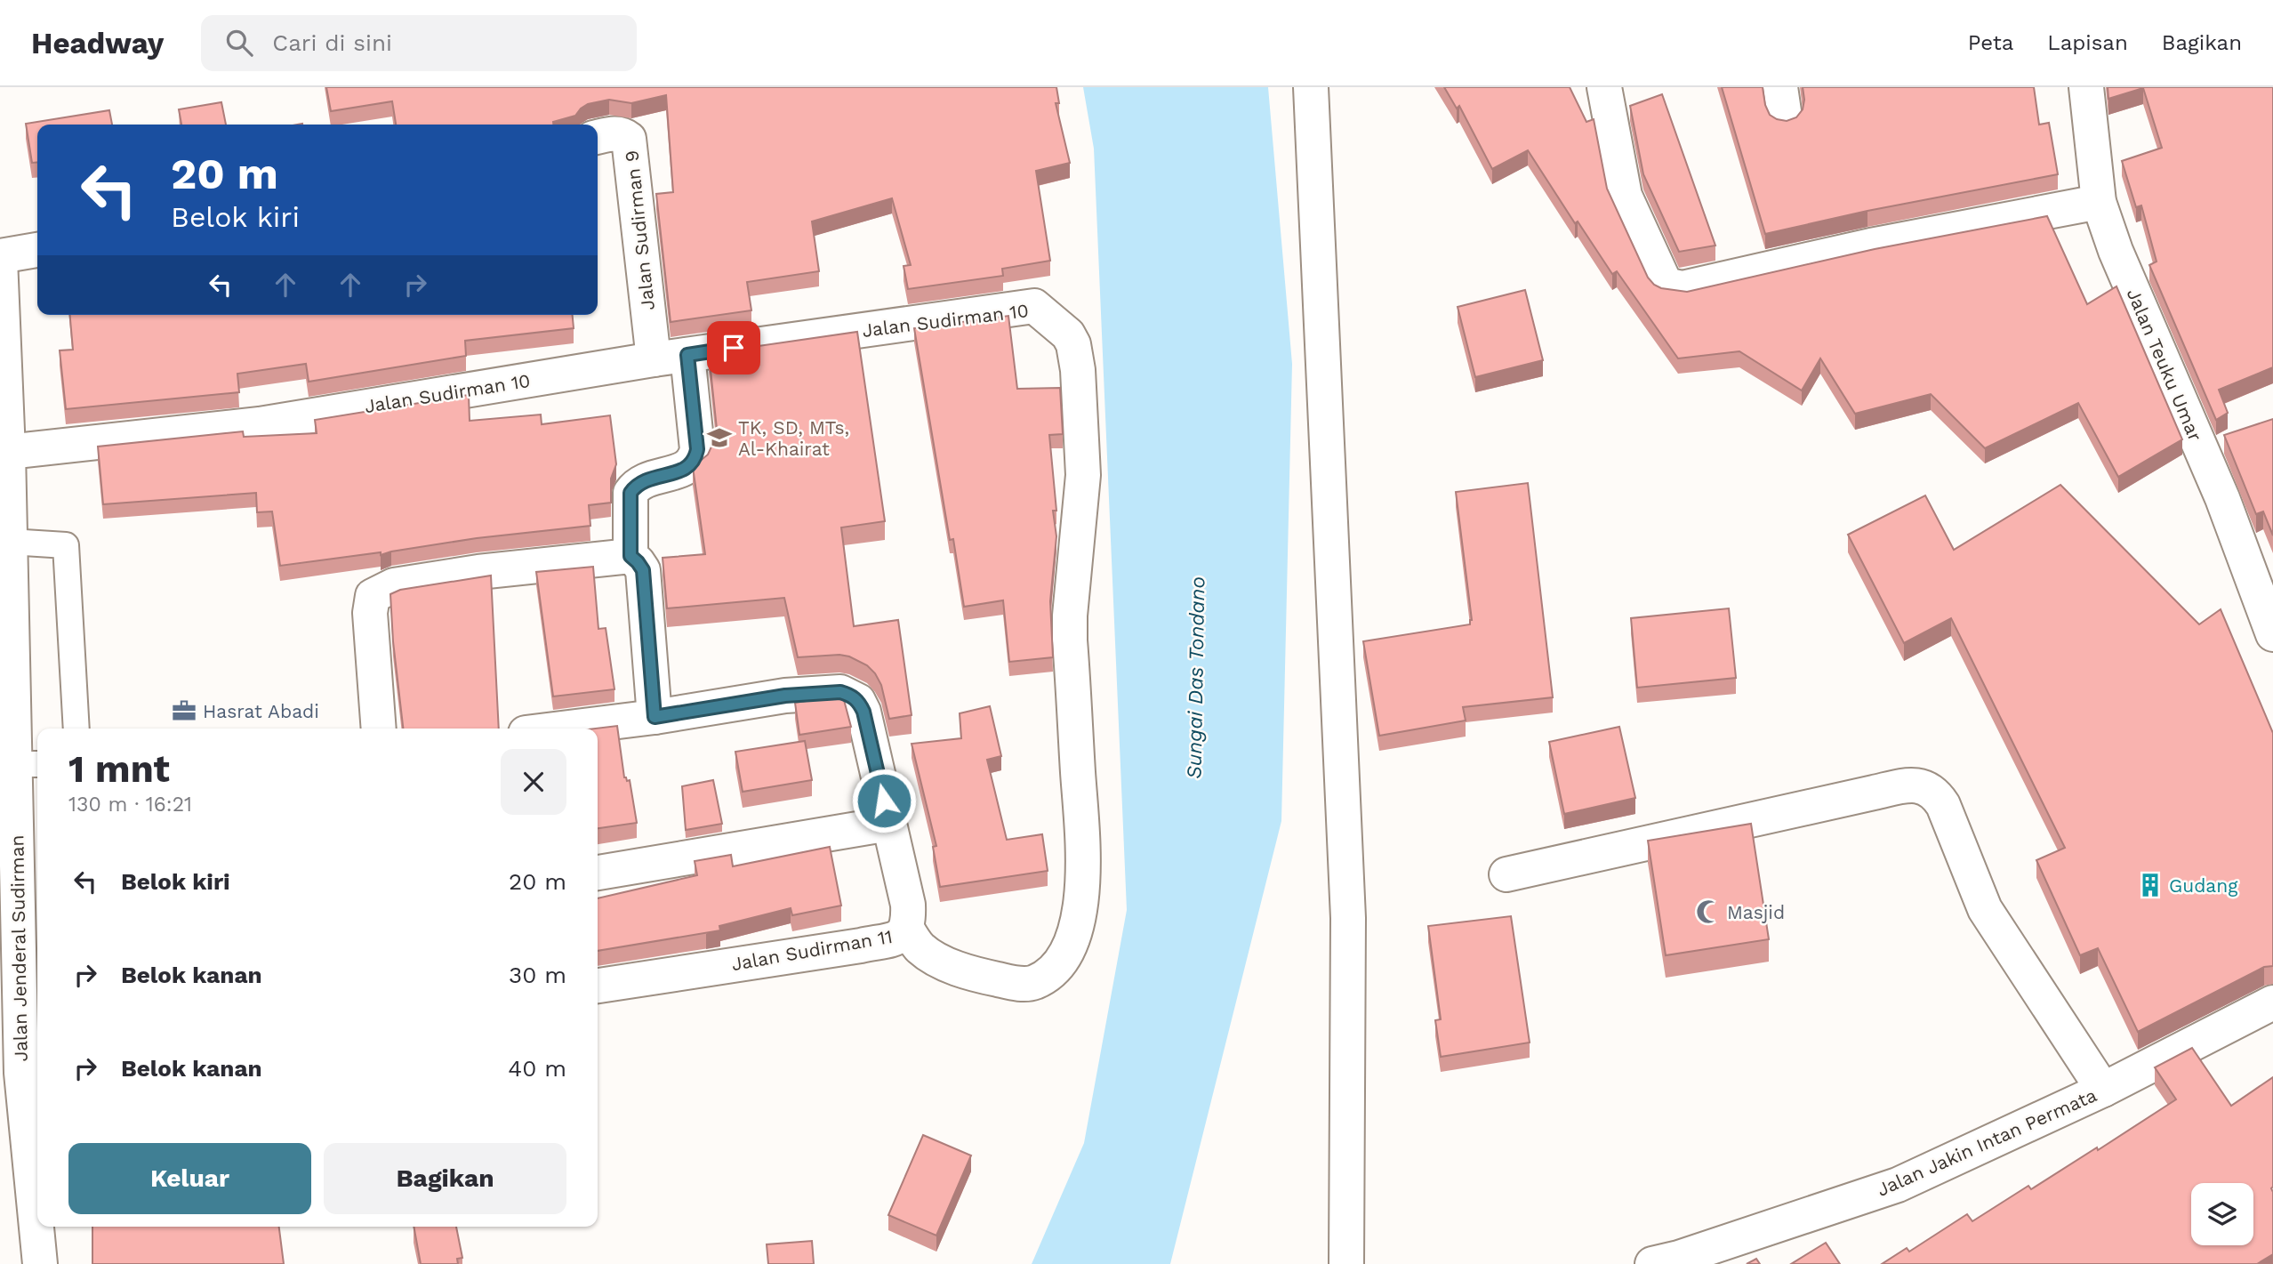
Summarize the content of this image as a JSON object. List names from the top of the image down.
{
  "streets": {
    "main road": [
      "Jalan Sudirman 9",
      "Jalan Sudirman 10",
      "Jalan Teuku Umar",
      "Jalan Jenderal Sudirman",
      "Jalan Sudirman 11",
      "Jalan Jakin Intan Permata"
    ]
  },
  "crossings": [
    ["Jalan Sudirman 9", "Jalan Sudirman 10"],
    ["Jalan Sudirman 10", "Jalan Jenderal Sudirman"],
    ["Jalan Sudirman 10", "Jalan Sudirman 11"]
  ],
  "water": ["Sungai Das Tondano"],
  "places": {
    "school or university": ["TK, SD, MTs, Al-Khairat"],
    "office": ["Hasrat Abadi"],
    "building": ["Gudang"],
    "mosque": ["Masjid"]
  },
  "page": {
    "header": "Headway",
    "search": "Cari di sini",
    "nav": ["Peta", "Lapisan", "Bagikan"],
    "turn": ["20 m", "Belok kiri"],
    "heading": ["1 mnt", "130 m · 16:21"],
    "list": [
      {
        "name": "Belok kiri",
        "value": "20 m"
      },
      {
        "name": "Belok kanan",
        "value": "30 m"
      },
      {
        "name": "Belok kanan",
        "value": "40 m"
      }
    ],
    "buttons": ["Keluar", "Bagikan"]
  }
}
